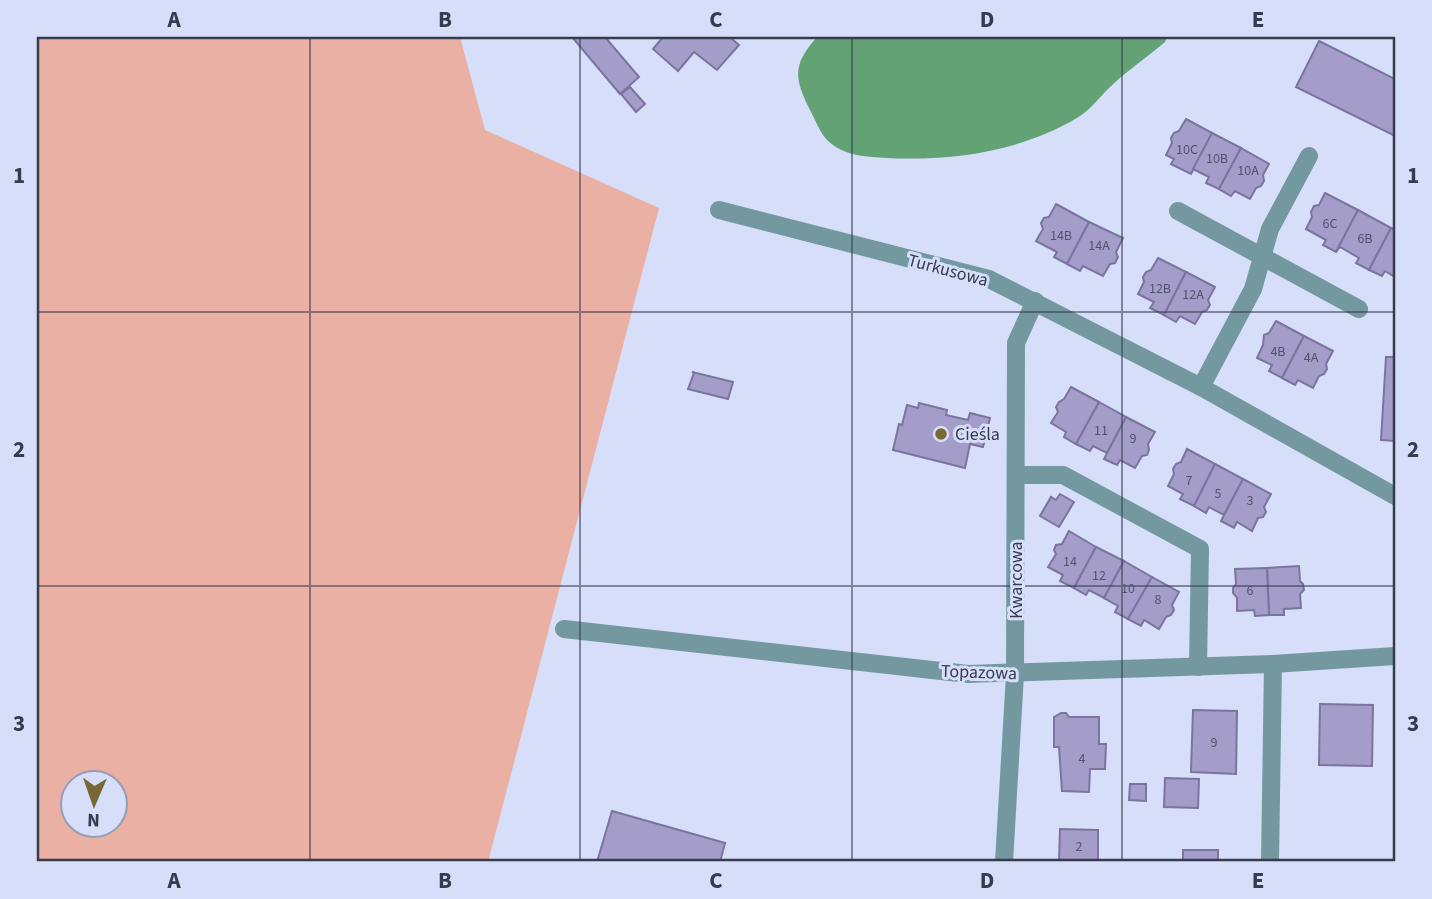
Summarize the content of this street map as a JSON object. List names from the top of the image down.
{
  "streets": {
    "street": ["Turkusowa", "Kwarcowa", "Topazowa"]
  },
  "crossings": [
    ["Turkusowa", "Kwarcowa"],
    ["Kwarcowa", "Topazowa"]
  ],
  "places": ["Cieśla"],
  "house_numbers": [
    "10C",
    "10B",
    "10A",
    "6C",
    "14B",
    "6B",
    "14A",
    "12B",
    "12A",
    "4B",
    "4A",
    "11",
    "9",
    "7",
    "5",
    "3",
    "14",
    "12",
    "10",
    "6",
    "8",
    "9",
    "4",
    "2"
  ],
  "north": "bottom",
  "grid": {
    "columns": [
      "A",
      "B",
      "C",
      "D",
      "E"
    ],
    "rows": ["1", "2", "3"]
  }
}
